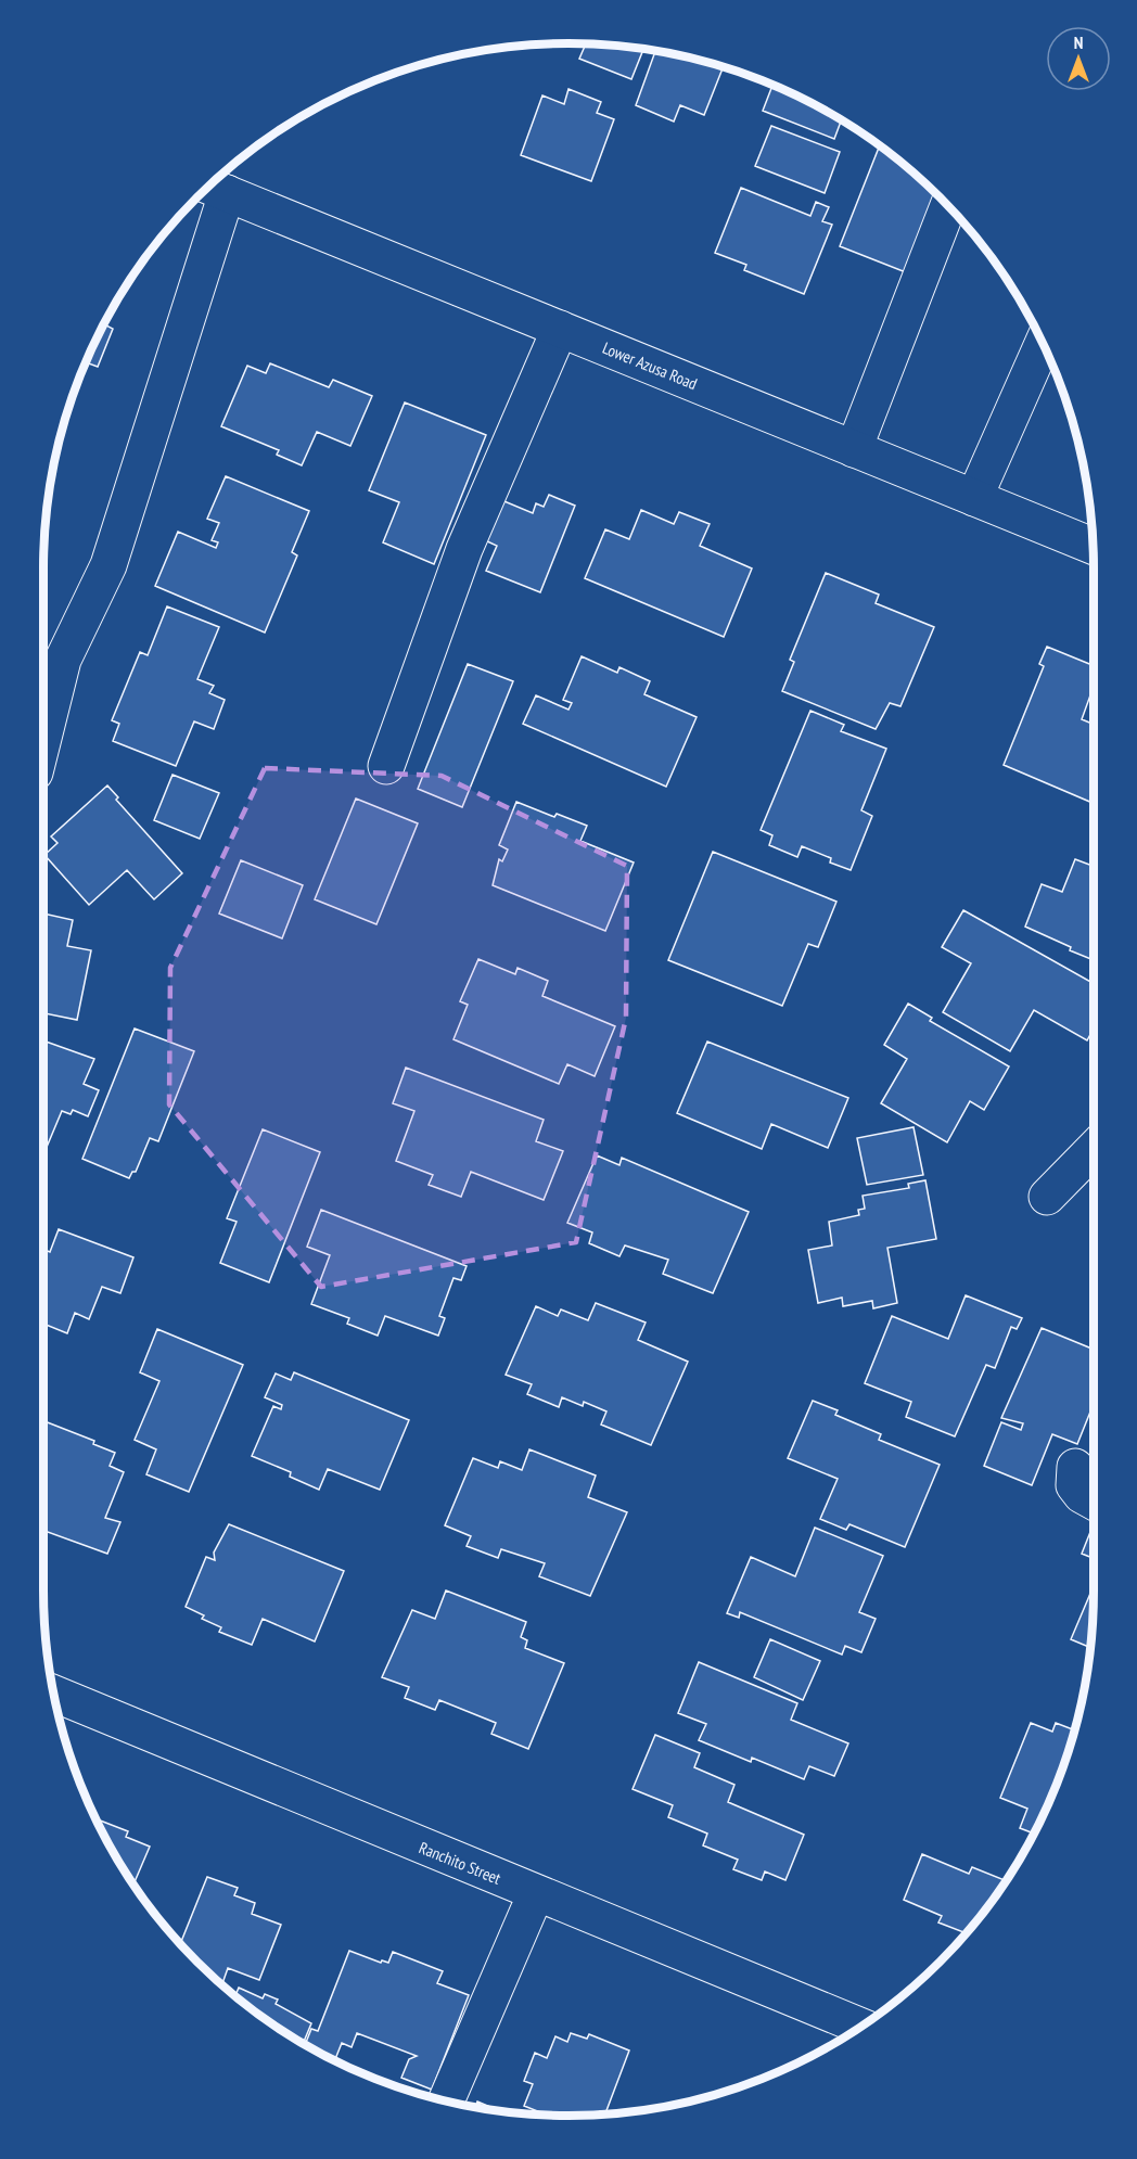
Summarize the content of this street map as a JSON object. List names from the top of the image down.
{
  "streets": {
    "street": ["Lower Azusa Road", "Ranchito Street"]
  },
  "north": "top"
}
